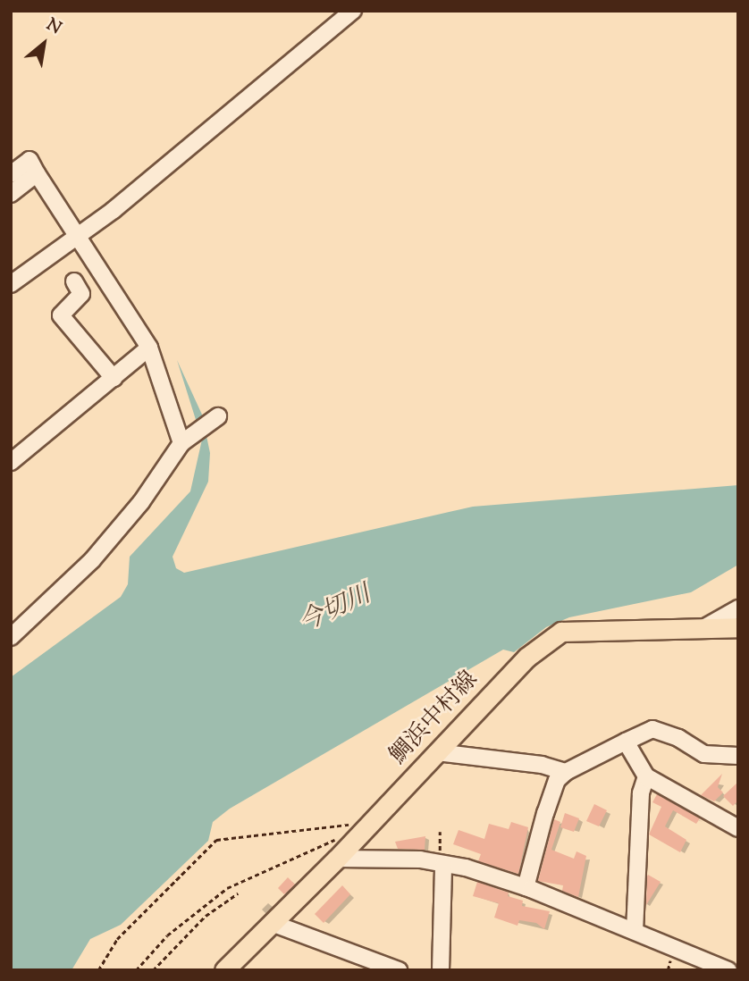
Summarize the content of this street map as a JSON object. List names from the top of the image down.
{
  "streets": {
    "main road": ["鯛浜中村線"]
  },
  "water": ["今切川"],
  "north": "top right"
}
